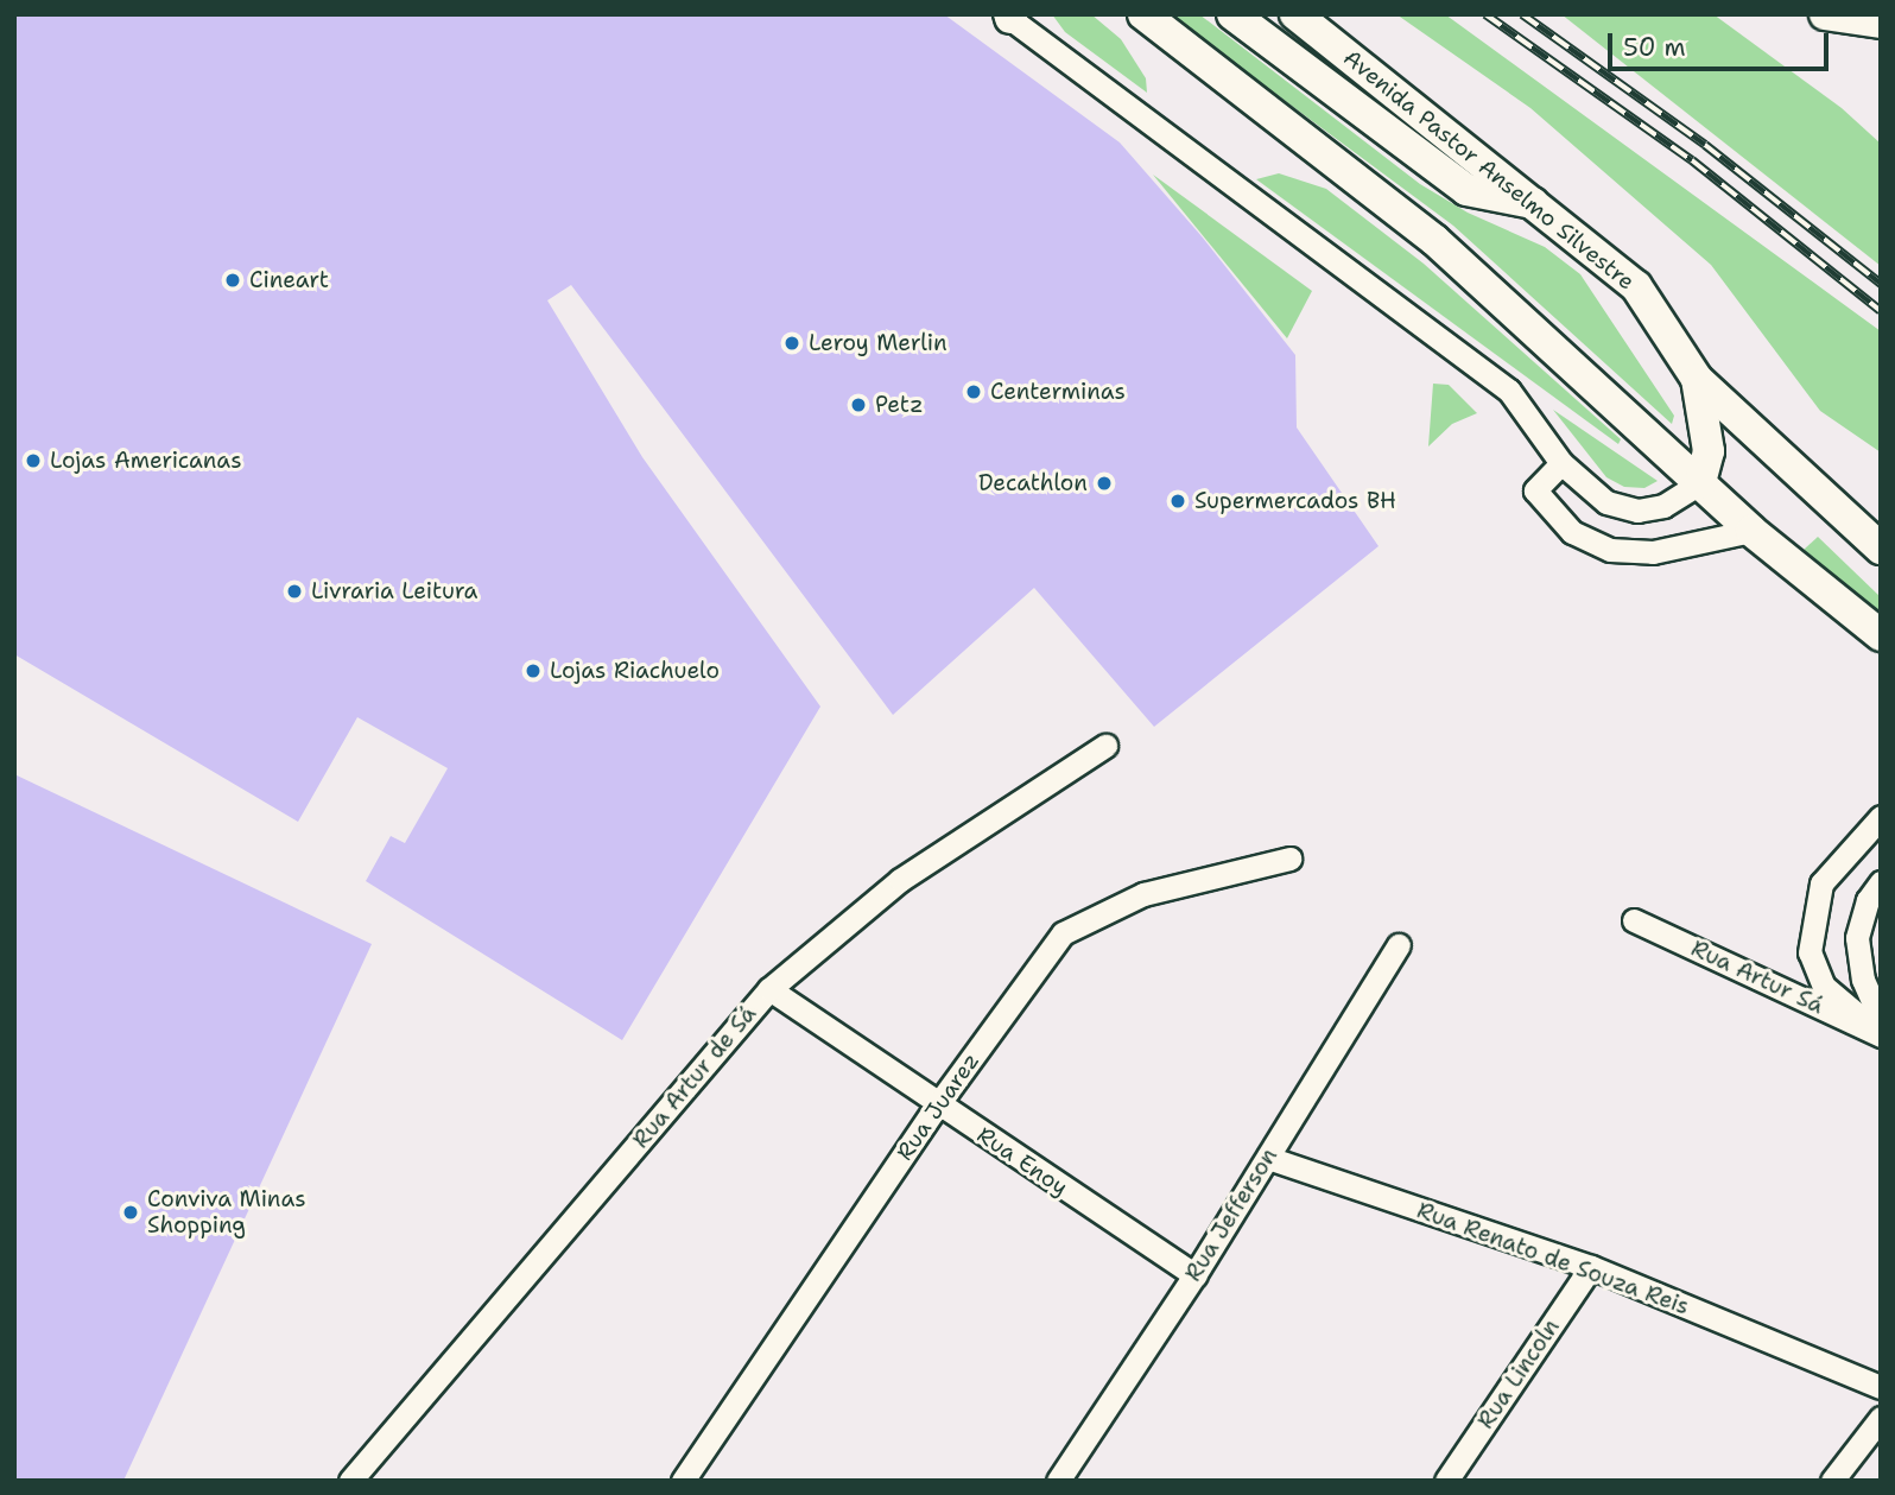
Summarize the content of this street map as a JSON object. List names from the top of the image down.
{
  "streets": {
    "main road": ["Avenida Pastor Anselmo Silvestre"],
    "street": [
      "Rua Artur Sá",
      "Rua Artur de Sá",
      "Rua Juarez",
      "Rua Enoy",
      "Rua Jefferson",
      "Rua Renato de Souza Reis",
      "Rua Lincoln"
    ]
  },
  "crossings": [
    ["Rua Artur de Sá", "Rua Enoy"],
    ["Rua Juarez", "Rua Enoy"],
    ["Rua Enoy", "Rua Jefferson"],
    ["Rua Jefferson", "Rua Renato de Souza Reis"],
    ["Rua Renato de Souza Reis", "Rua Lincoln"]
  ],
  "places": [
    "Cineart",
    "Leroy Merlin",
    "Centerminas",
    "Petz",
    "Lojas Americanas",
    "Decathlon",
    "Supermercados BH",
    "Livraria Leitura",
    "Lojas Riachuelo",
    "Conviva Minas Shopping"
  ],
  "scale_bar": "50 m"
}
